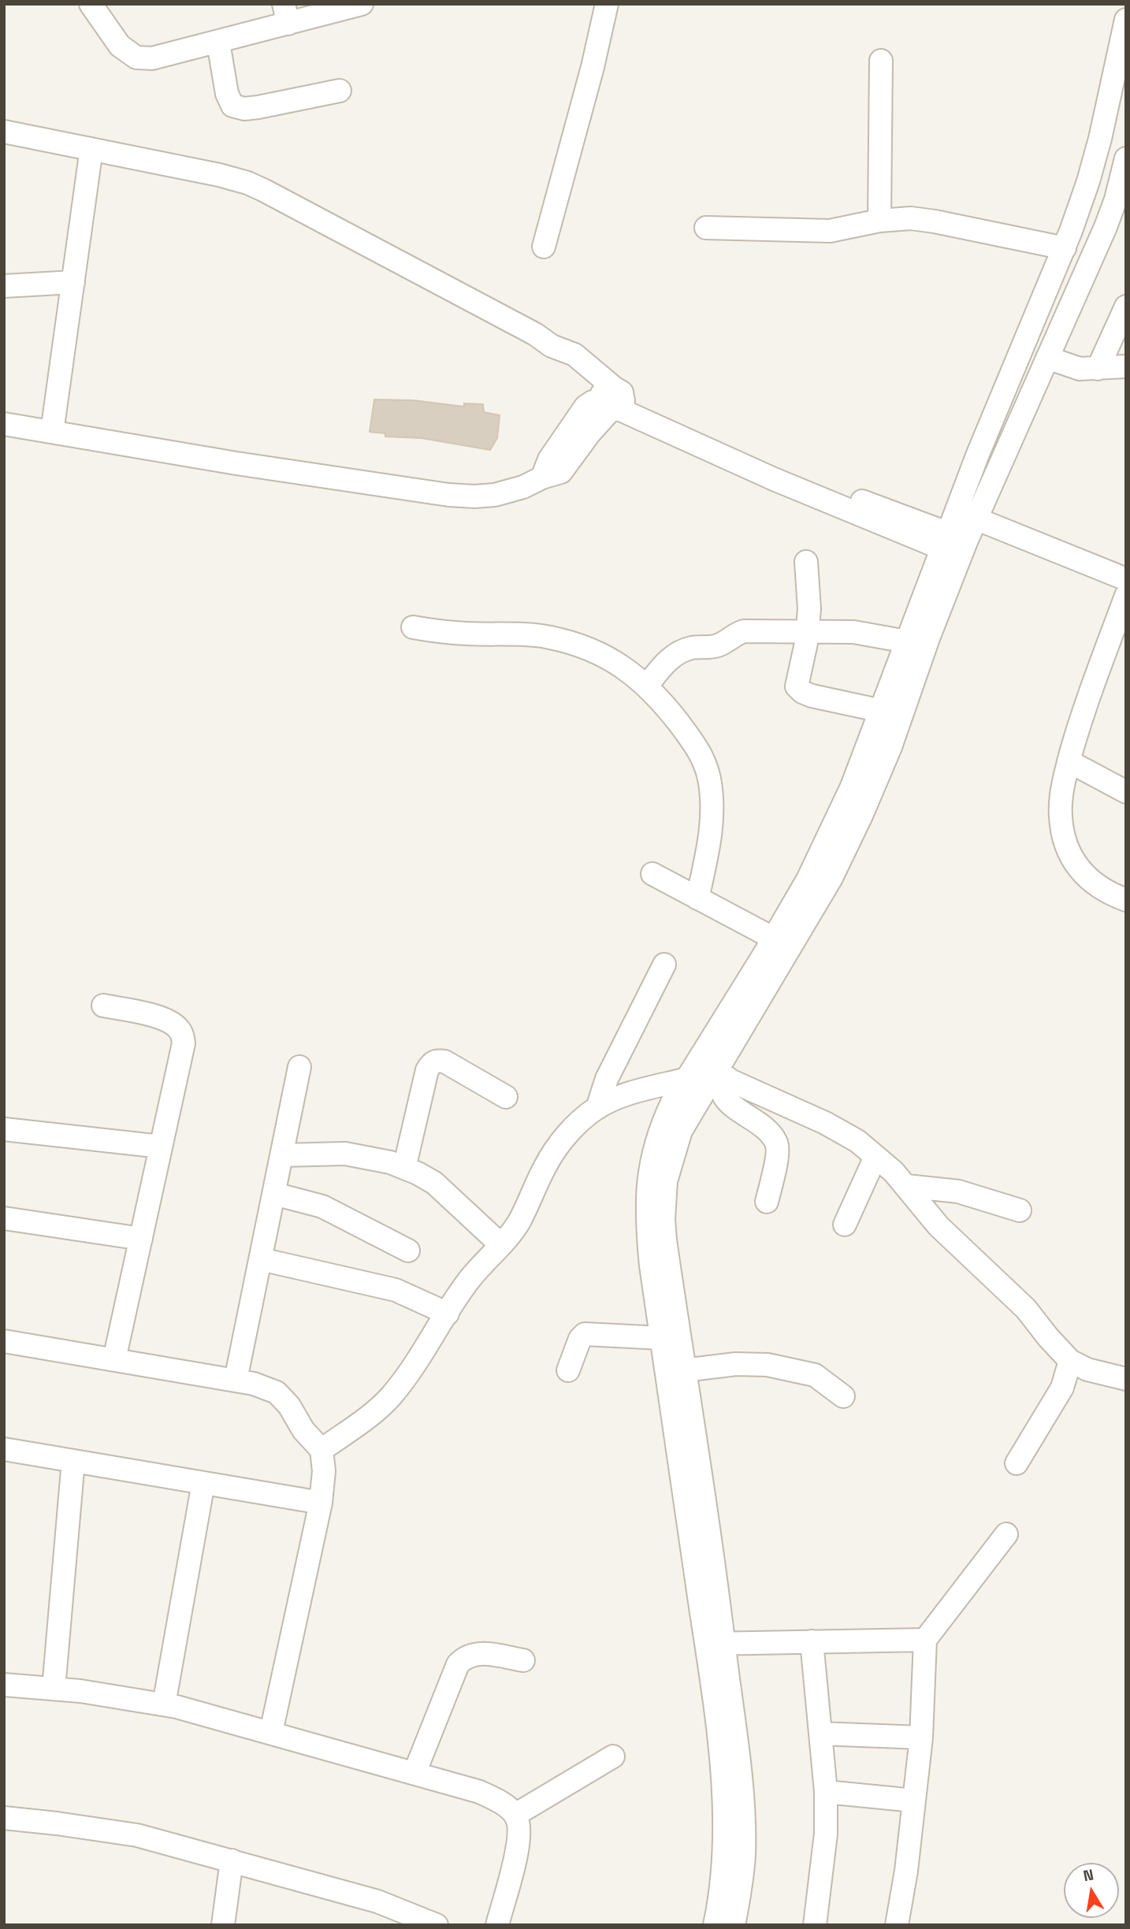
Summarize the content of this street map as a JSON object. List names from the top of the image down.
{
  "north": "top"
}
